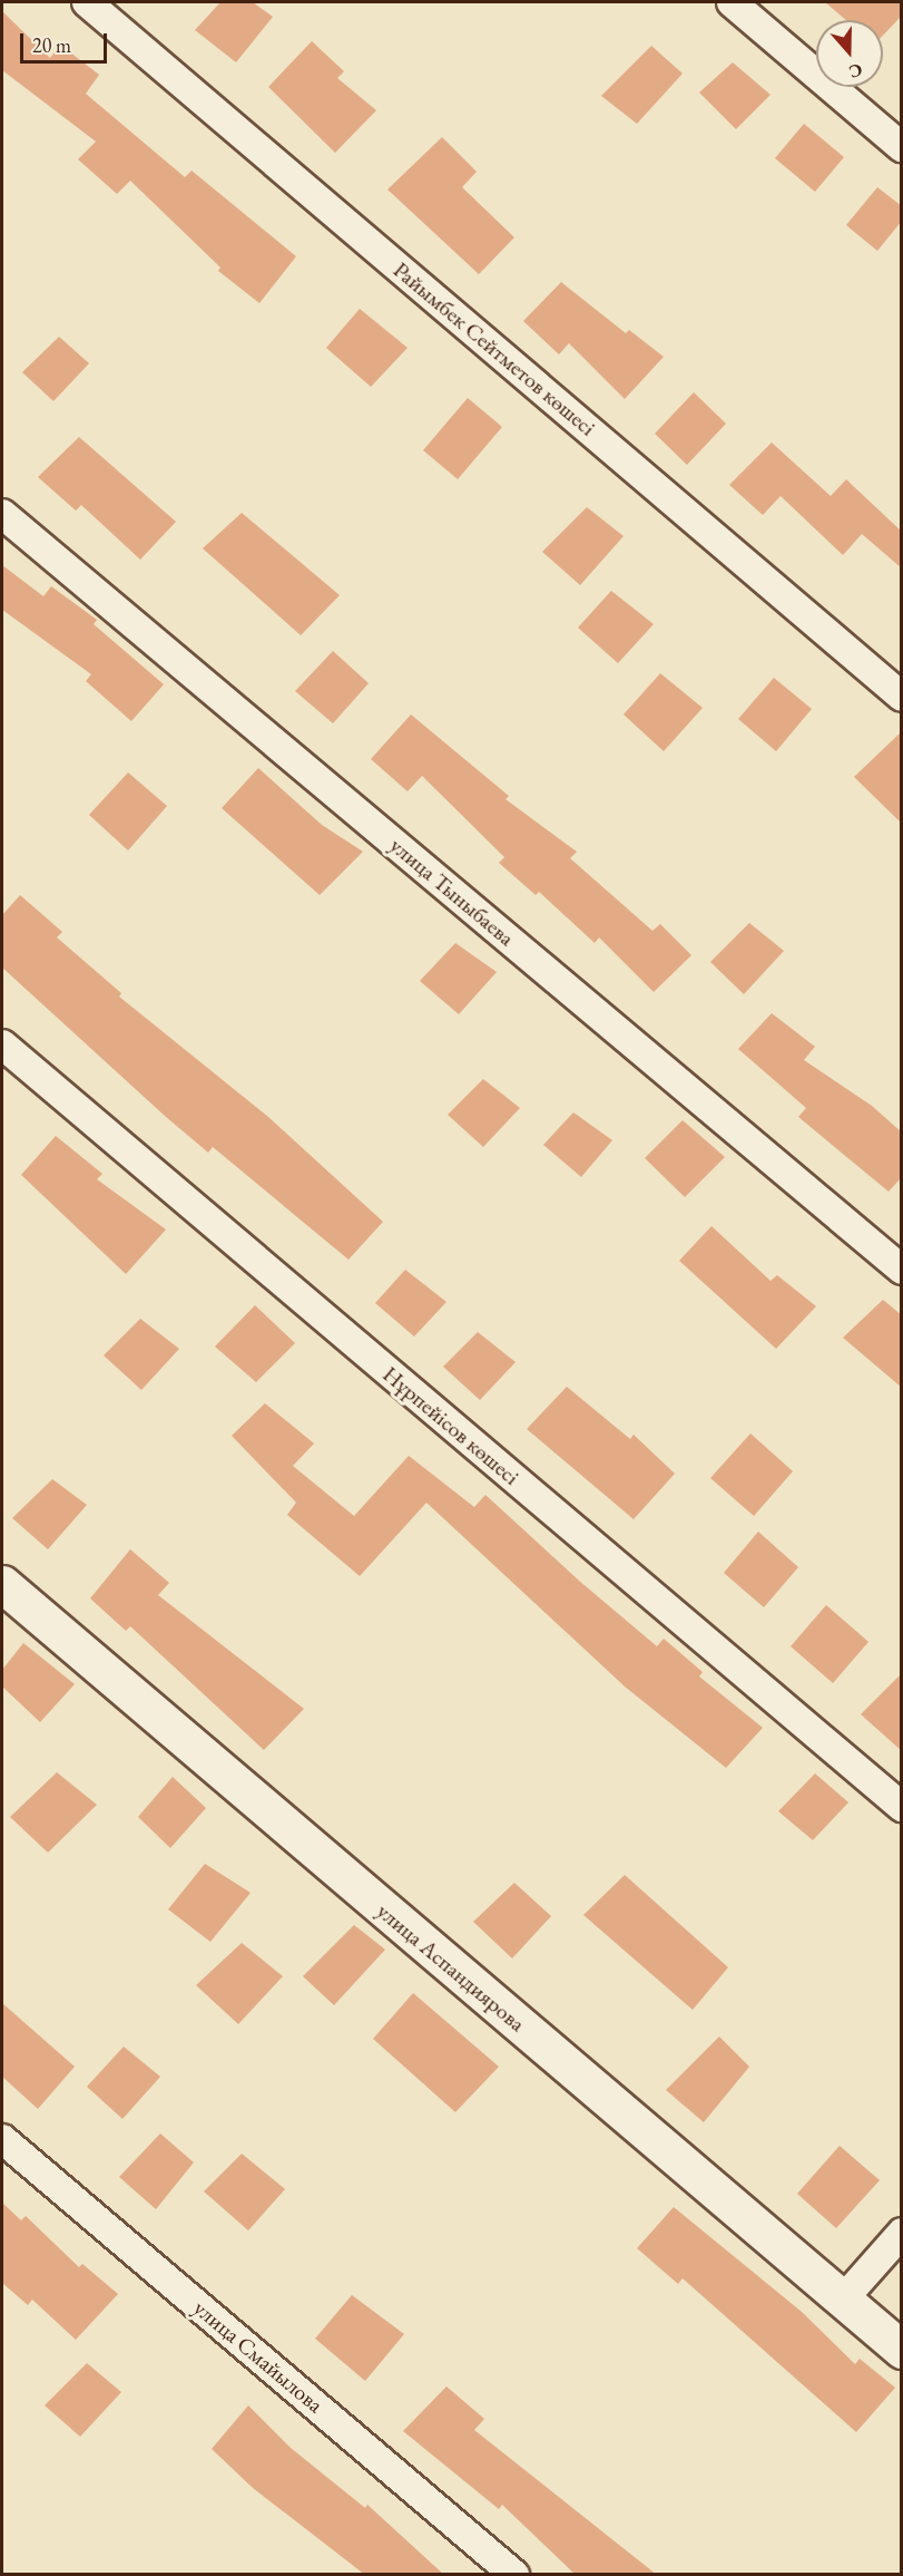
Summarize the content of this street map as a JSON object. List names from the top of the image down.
{
  "streets": {
    "street": [
      "Райымбек Сейтметов көшесі",
      "улица Тыныбаева",
      "Нұрпейісов көшесі",
      "улица Аспандиярова",
      "улица Смайылова"
    ]
  },
  "scale_bar": "20 m",
  "north": "bottom"
}
